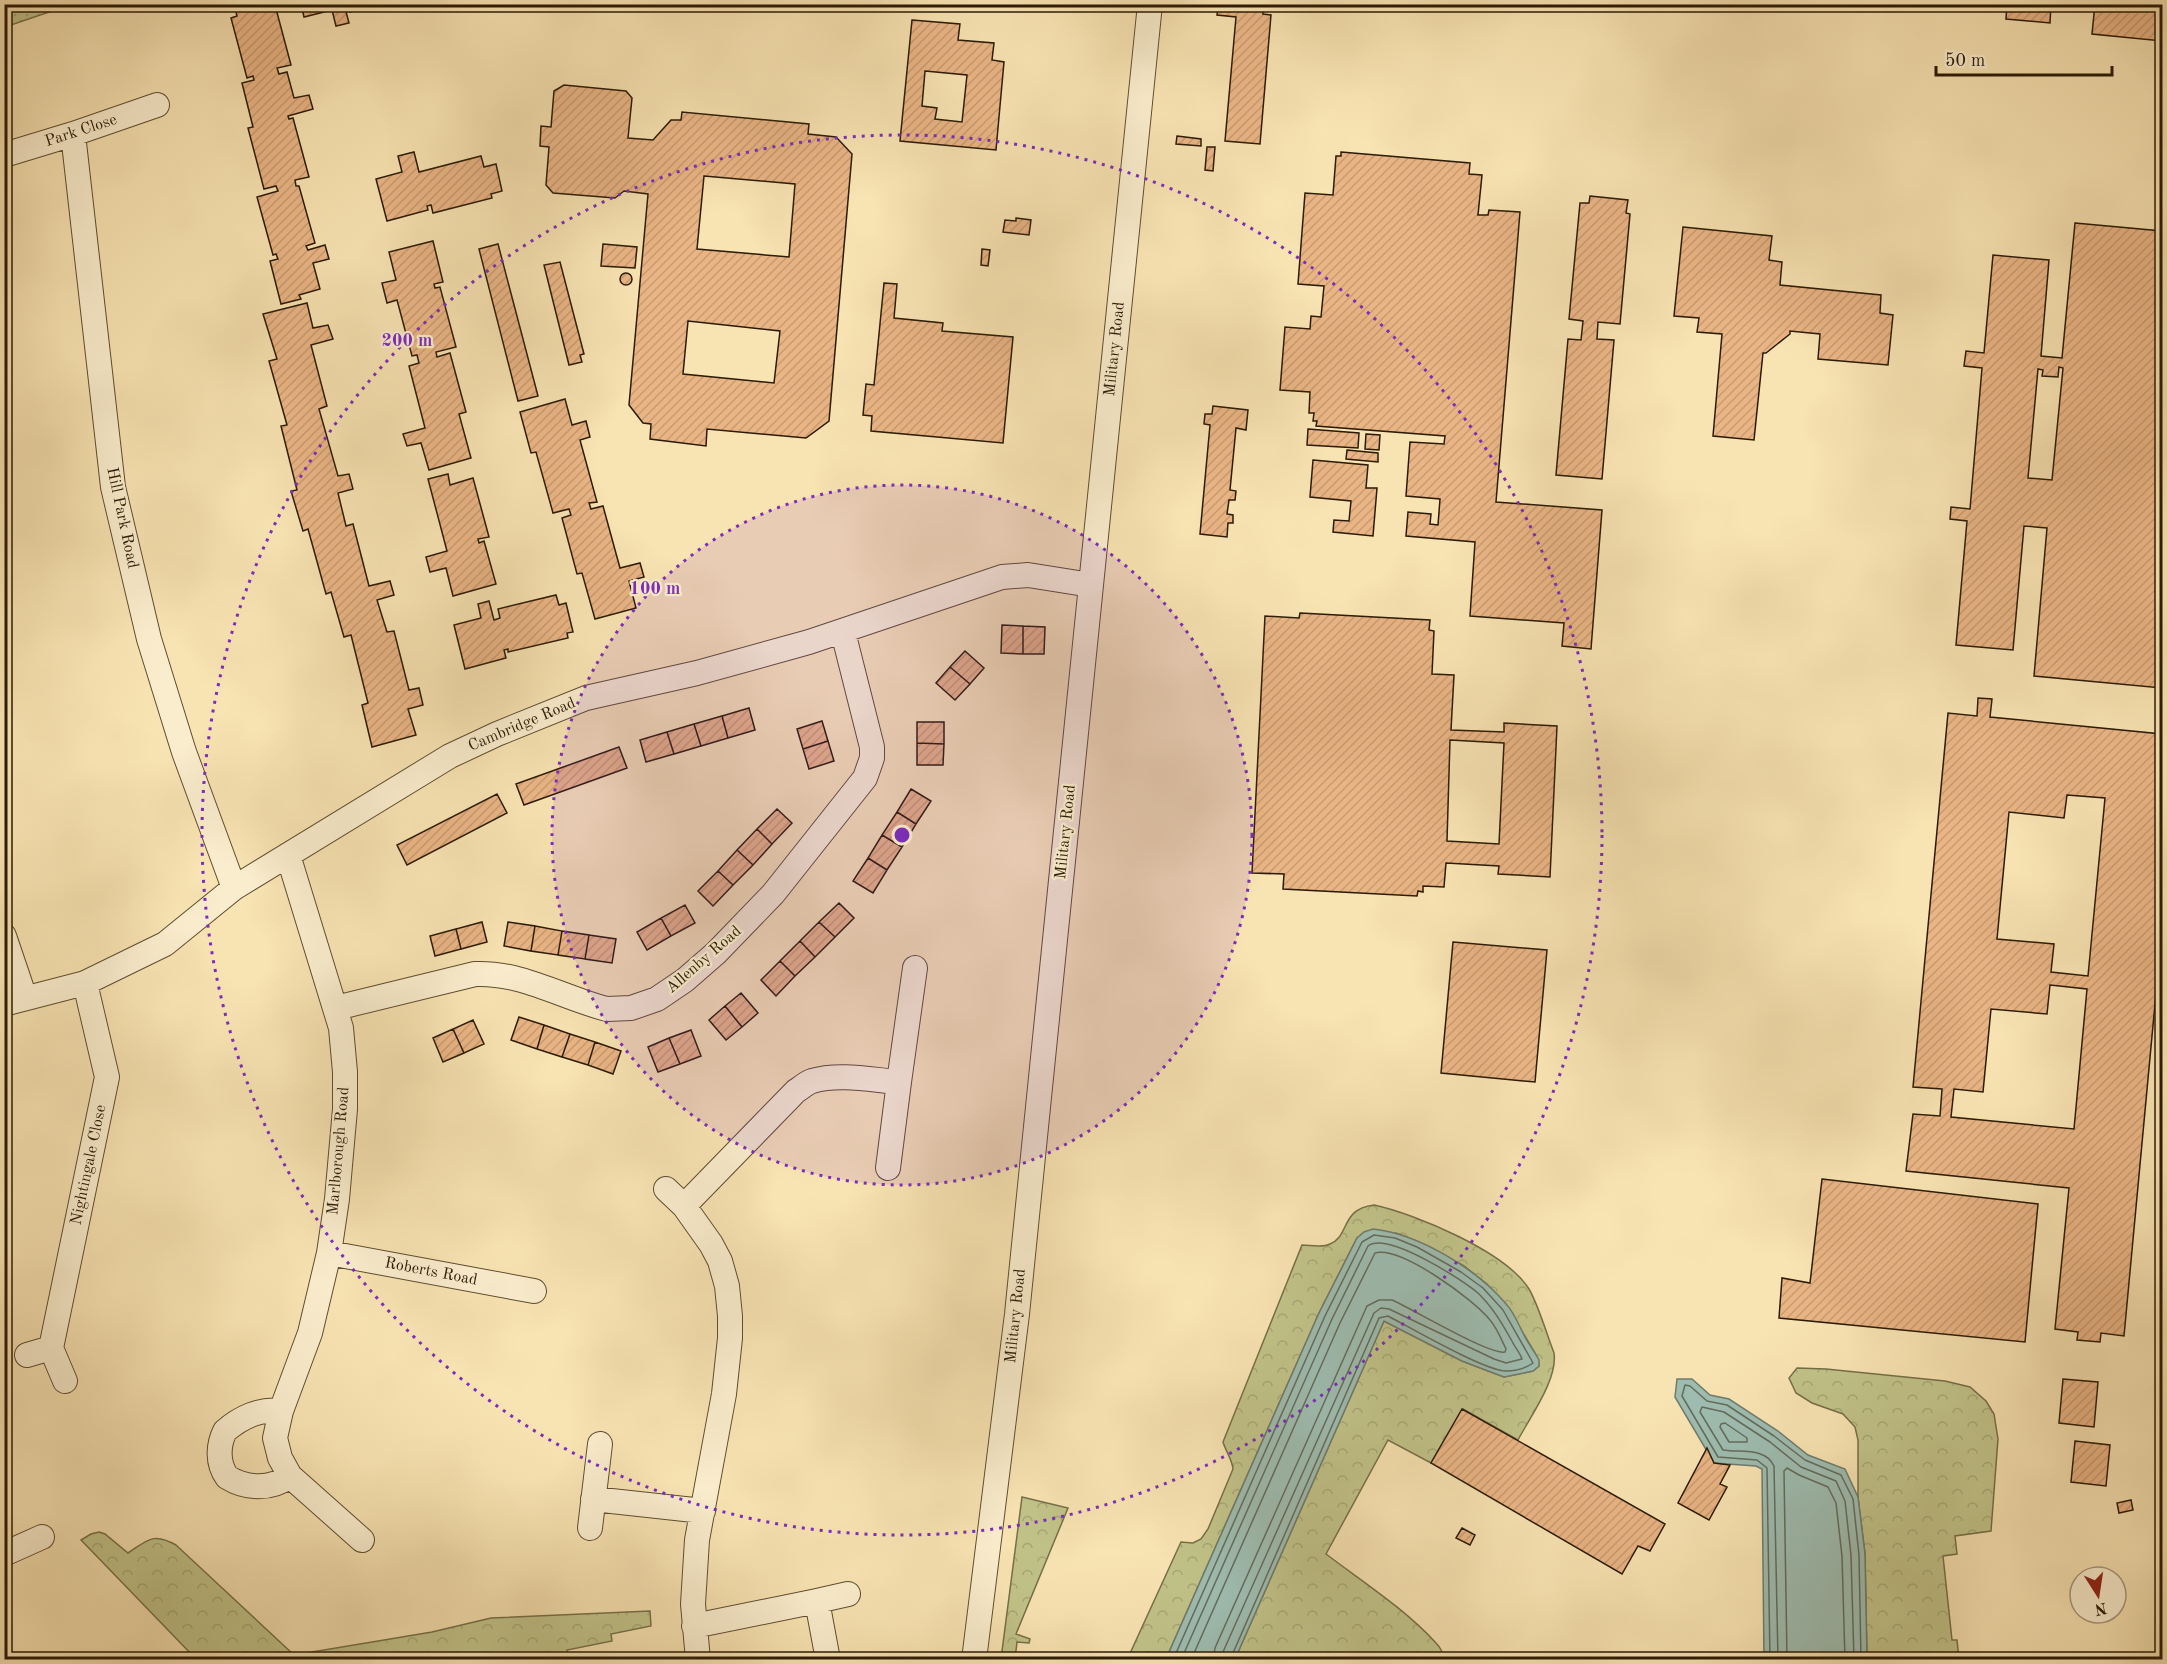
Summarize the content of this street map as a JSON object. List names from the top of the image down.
{
  "streets": {
    "street": [
      "Park Close",
      "Military Road",
      "Hill Park Road",
      "Cambridge Road",
      "Allenby Road",
      "Marlborough Road",
      "Nightingale Close",
      "Roberts Road"
    ]
  },
  "crossings": [
    ["Park Close", "Hill Park Road"],
    ["Military Road", "Cambridge Road"],
    ["Hill Park Road", "Cambridge Road"],
    ["Cambridge Road", "Allenby Road"],
    ["Cambridge Road", "Marlborough Road"],
    ["Cambridge Road", "Nightingale Close"],
    ["Allenby Road", "Marlborough Road"],
    ["Marlborough Road", "Roberts Road"]
  ],
  "scale_bar": "50 m",
  "north": "bottom",
  "rings": ["200 m", "100 m"]
}
